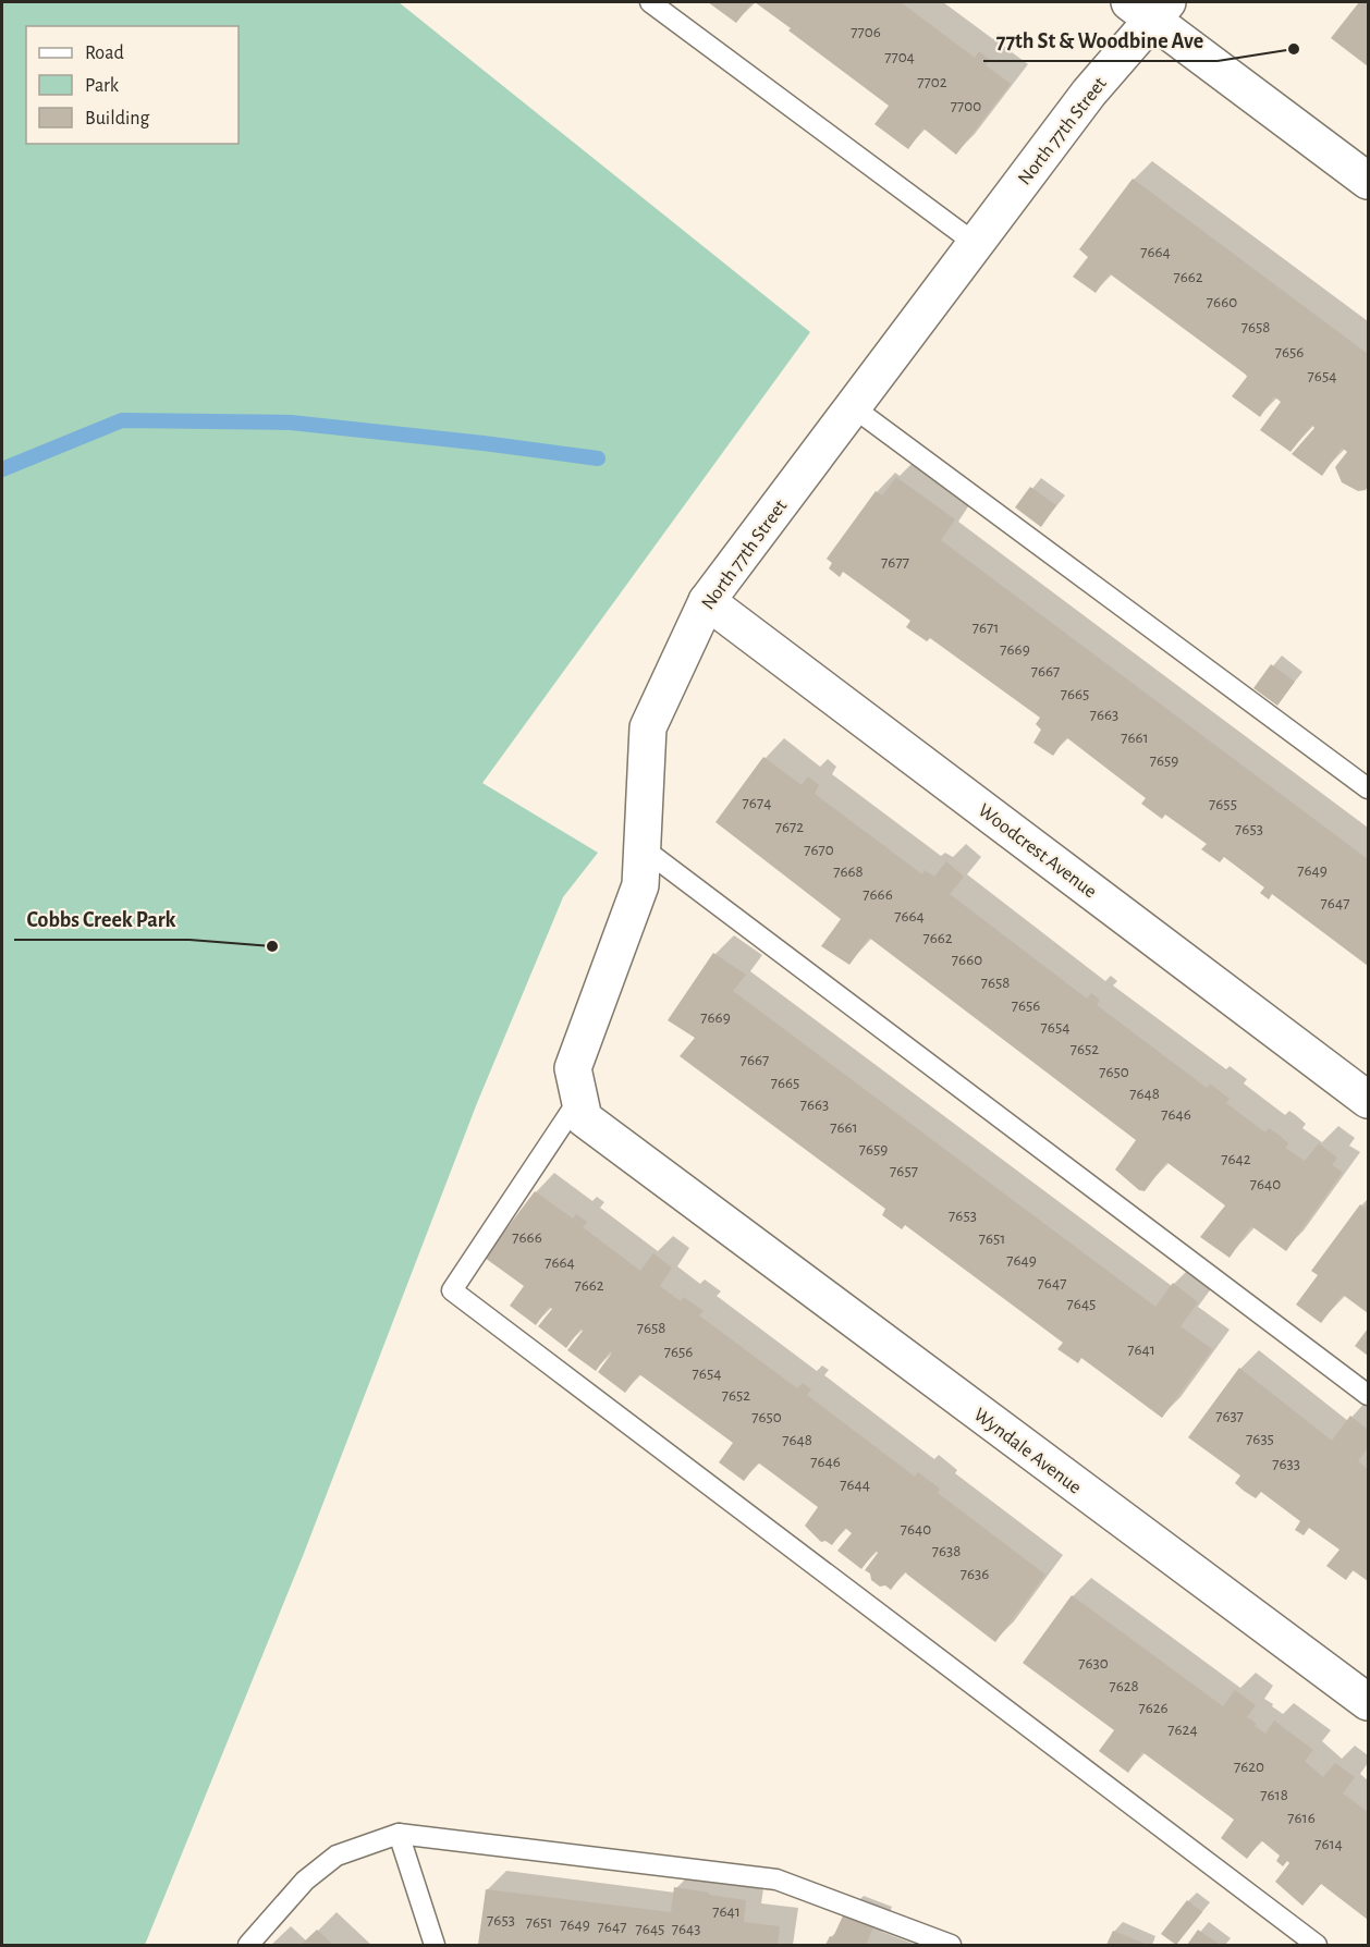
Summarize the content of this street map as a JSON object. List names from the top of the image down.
{
  "streets": {
    "street": ["North 77th Street", "Woodcrest Avenue", "Wyndale Avenue"]
  },
  "crossings": [
    ["North 77th Street", "Woodcrest Avenue"],
    ["North 77th Street", "Wyndale Avenue"]
  ],
  "places": ["77th St & Woodbine Ave", "Cobbs Creek Park"],
  "house_numbers": [
    "7706",
    "7704",
    "7702",
    "7700",
    "7664",
    "7662",
    "7660",
    "7658",
    "7656",
    "7654",
    "7677",
    "7671",
    "7669",
    "7667",
    "7665",
    "7663",
    "7661",
    "7659",
    "7674",
    "7655",
    "7672",
    "7653",
    "7670",
    "7649",
    "7668",
    "7666",
    "7647",
    "7664",
    "7662",
    "7660",
    "7658",
    "7656",
    "7669",
    "7654",
    "7652",
    "7667",
    "7650",
    "7665",
    "7648",
    "7663",
    "7646",
    "7661",
    "7659",
    "7642",
    "7657",
    "7640",
    "7653",
    "7666",
    "7651",
    "7649",
    "7664",
    "7647",
    "7662",
    "7645",
    "7658",
    "7641",
    "7656",
    "7654",
    "7652",
    "7637",
    "7650",
    "7635",
    "7648",
    "7646",
    "7633",
    "7644",
    "7640",
    "7638",
    "7636",
    "7630",
    "7628",
    "7626",
    "7624",
    "7620",
    "7618",
    "7616",
    "7614",
    "7641",
    "7653",
    "7651",
    "7649",
    "7647",
    "7645",
    "7643"
  ],
  "legend": ["Road", "Park", "Building"]
}
